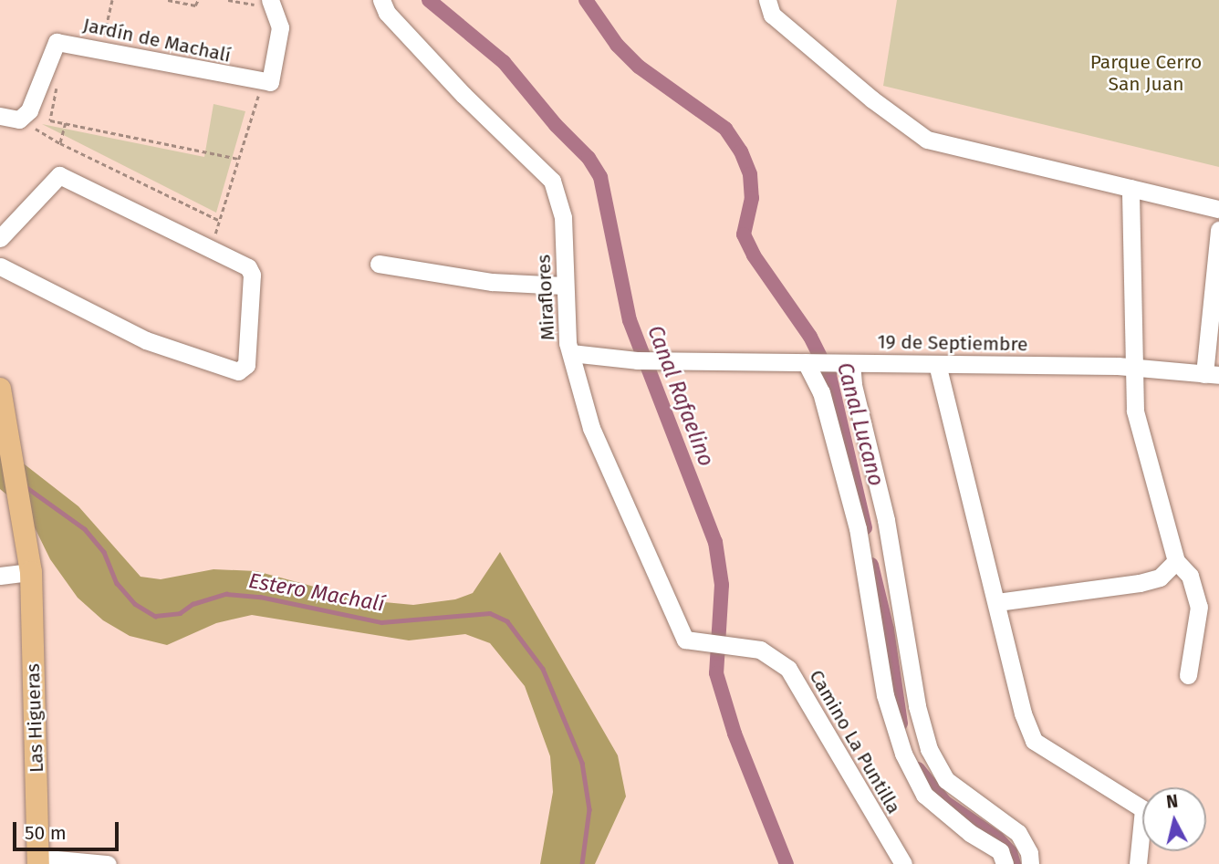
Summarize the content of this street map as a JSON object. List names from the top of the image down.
{
  "streets": {
    "main road": ["Las Higueras"],
    "street": [
      "Jardín de Machalí",
      "Miraflores",
      "19 de Septiembre",
      "Camino La Puntilla"
    ]
  },
  "crossings": [
    ["Miraflores", "19 de Septiembre"],
    ["Miraflores", "Camino La Puntilla"]
  ],
  "water": ["Canal Rafaelino", "Canal Lucano", "Estero Machalí"],
  "parks": ["Parque Cerro San Juan"],
  "scale_bar": "50 m",
  "north": "top"
}
